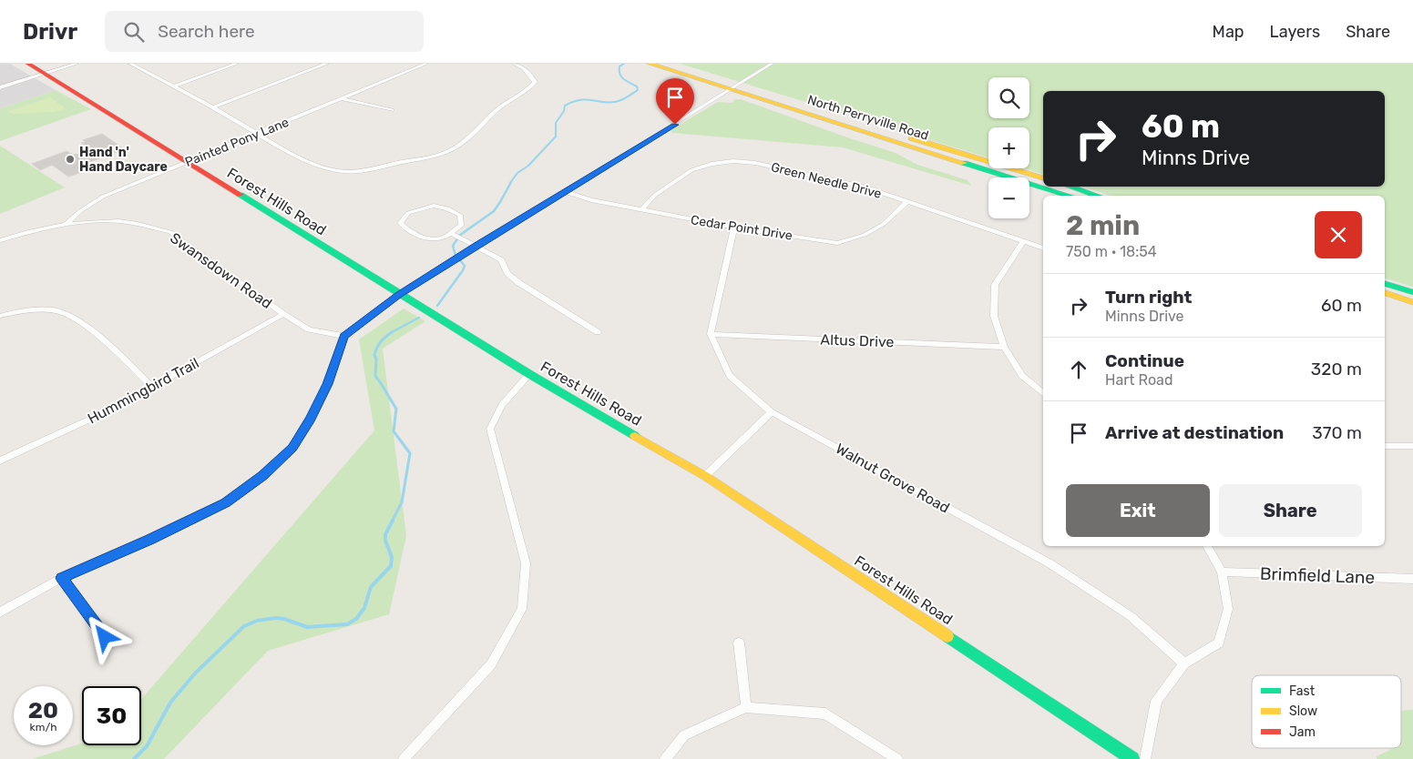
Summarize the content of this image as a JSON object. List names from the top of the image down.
{
  "streets": {
    "street": [
      "North Perryville Road",
      "Painted Pony Lane",
      "Green Needle Drive",
      "Forest Hills Road",
      "Cedar Point Drive",
      "Swansdown Road",
      "Altus Drive",
      "Hummingbird Trail",
      "Walnut Grove Road",
      "Brimfield Lane"
    ]
  },
  "crossings": [
    ["Painted Pony Lane", "Forest Hills Road"],
    ["Painted Pony Lane", "Swansdown Road"],
    ["Green Needle Drive", "Cedar Point Drive"],
    ["Swansdown Road", "Hummingbird Trail"],
    ["Altus Drive", "Walnut Grove Road"]
  ],
  "places": ["Hand 'n' Hand Daycare"],
  "legend": ["Fast", "Slow", "Jam"],
  "page": {
    "header": "Drivr",
    "search": "Search here",
    "nav": ["Map", "Layers", "Share"],
    "map_buttons": ["+", "−"],
    "turn": ["60 m", "Minns Drive"],
    "heading": ["2 min", "750 m · 18:54"],
    "list": [
      {
        "name": "Turn right",
        "note": "Minns Drive",
        "value": "60 m"
      },
      {
        "name": "Continue",
        "note": "Hart Road",
        "value": "320 m"
      },
      {
        "name": "Arrive at destination",
        "value": "370 m"
      }
    ],
    "buttons": ["Exit", "Share"],
    "speed": "20 km/h",
    "limit": "30"
  }
}
